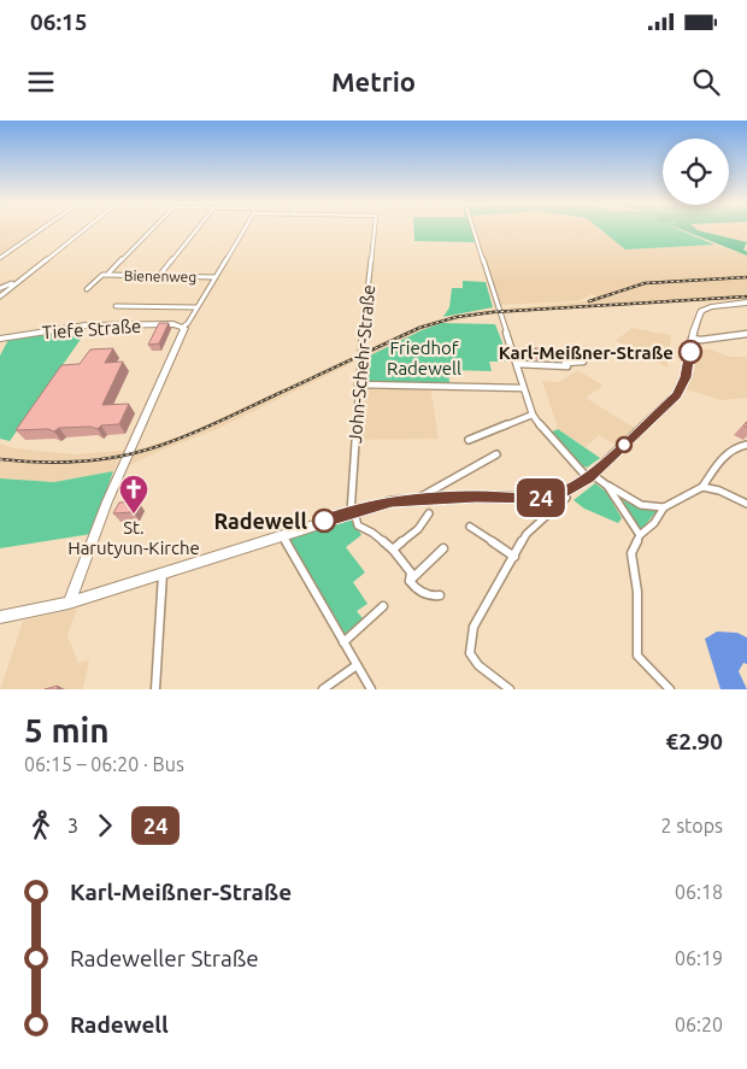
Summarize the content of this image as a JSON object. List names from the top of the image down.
{
  "streets": {
    "main road": ["Tiefe Straße"],
    "street": ["Bienenweg", "John-Schehr-Straße"]
  },
  "parks": ["Friedhof Radewell"],
  "places": {
    "other": ["Karl-Meißner-Straße", "Radewell"],
    "church": ["St. Harutyun-Kirche"]
  },
  "lines": ["bus line 24"],
  "page": {
    "status": "06:15",
    "header": "Metrio",
    "on_map": "24",
    "heading": ["5 min", "06:15 – 06:20 · Bus", "€2.90"],
    "legs": ["3", "24", "2 stops"],
    "list": [
      {
        "name": "Karl-Meißner-Straße",
        "value": "06:18"
      },
      {
        "name": "Radeweller Straße",
        "value": "06:19"
      },
      {
        "name": "Radewell",
        "value": "06:20"
      }
    ]
  }
}
